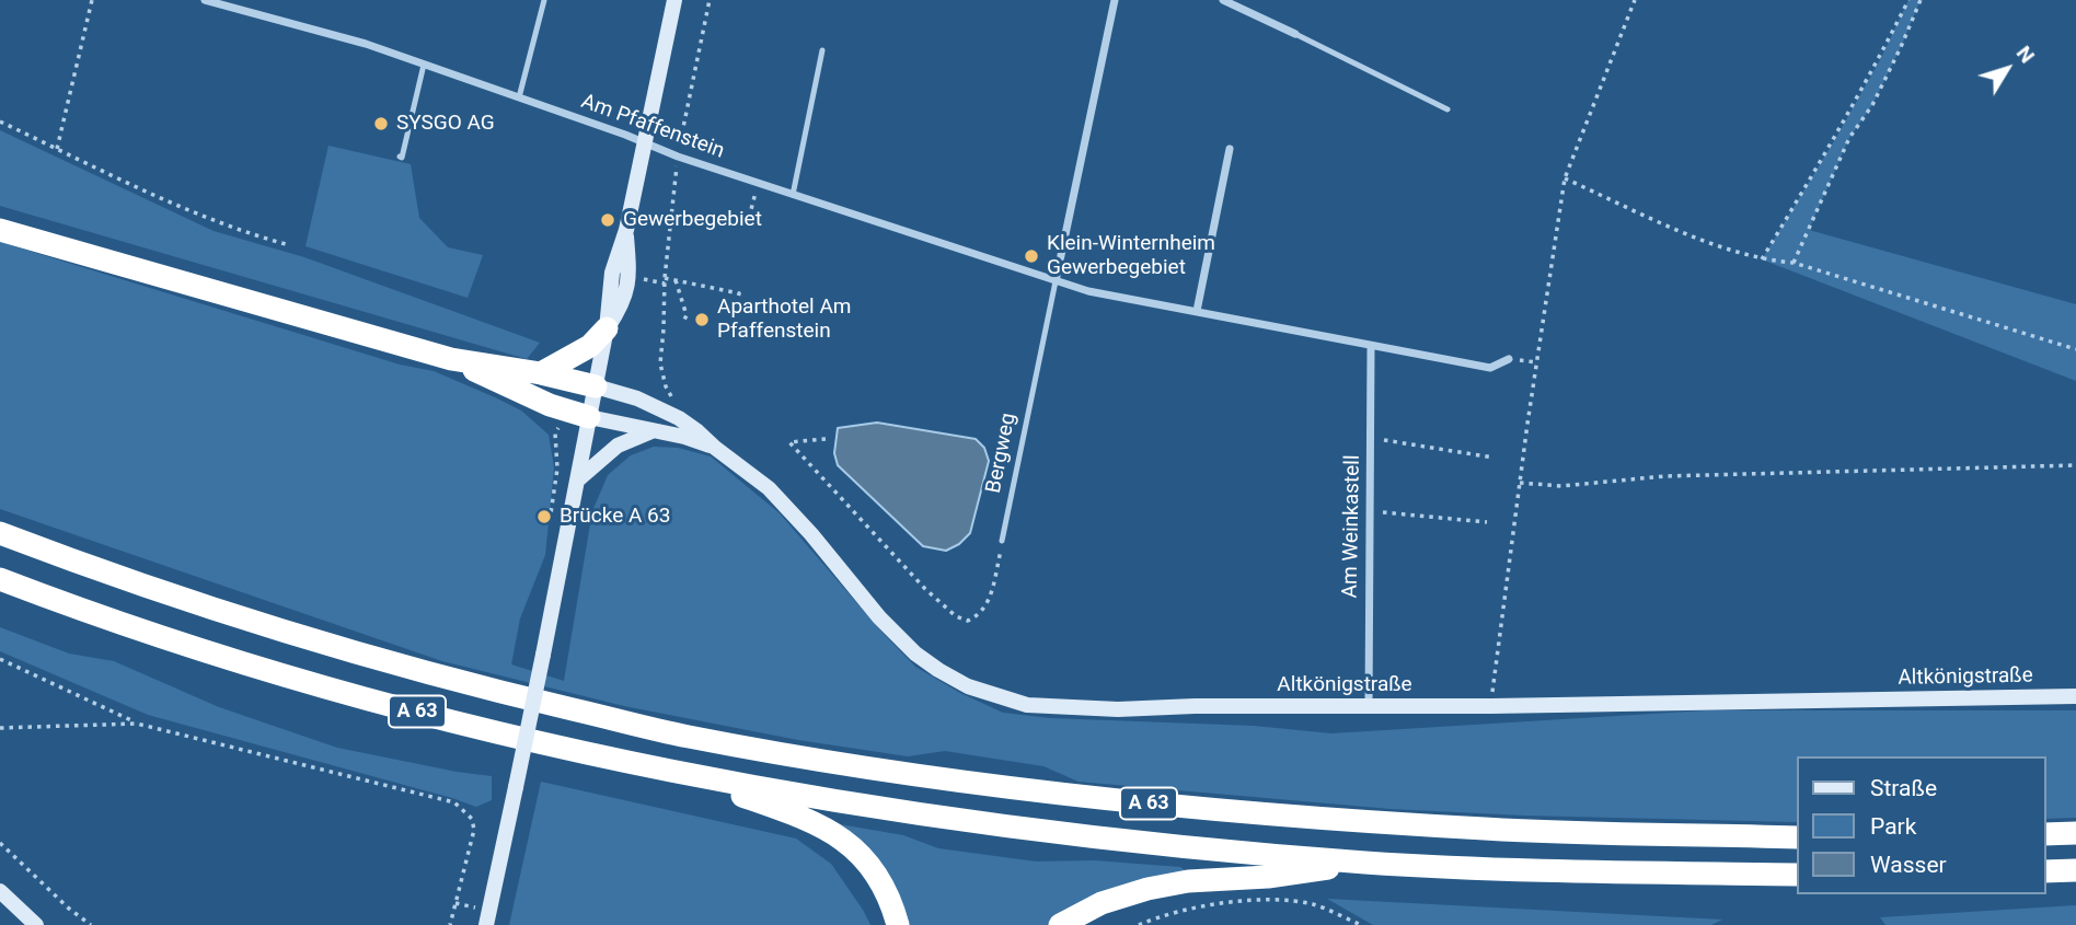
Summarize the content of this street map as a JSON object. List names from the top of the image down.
{
  "streets": {
    "highway": ["A 63"],
    "street": [
      "Am Pfaffenstein",
      "Bergweg",
      "Am Weinkastell",
      "Altkönigstraße"
    ]
  },
  "crossings": [
    ["Am Pfaffenstein", "Bergweg"],
    ["Am Weinkastell", "Altkönigstraße"]
  ],
  "places": [
    "SYSGO AG",
    "Gewerbegebiet",
    "Klein-Winternheim Gewerbegebiet",
    "Aparthotel Am Pfaffenstein",
    "Brücke A 63"
  ],
  "legend": ["Straße", "Park", "Wasser"],
  "north": "top right"
}
